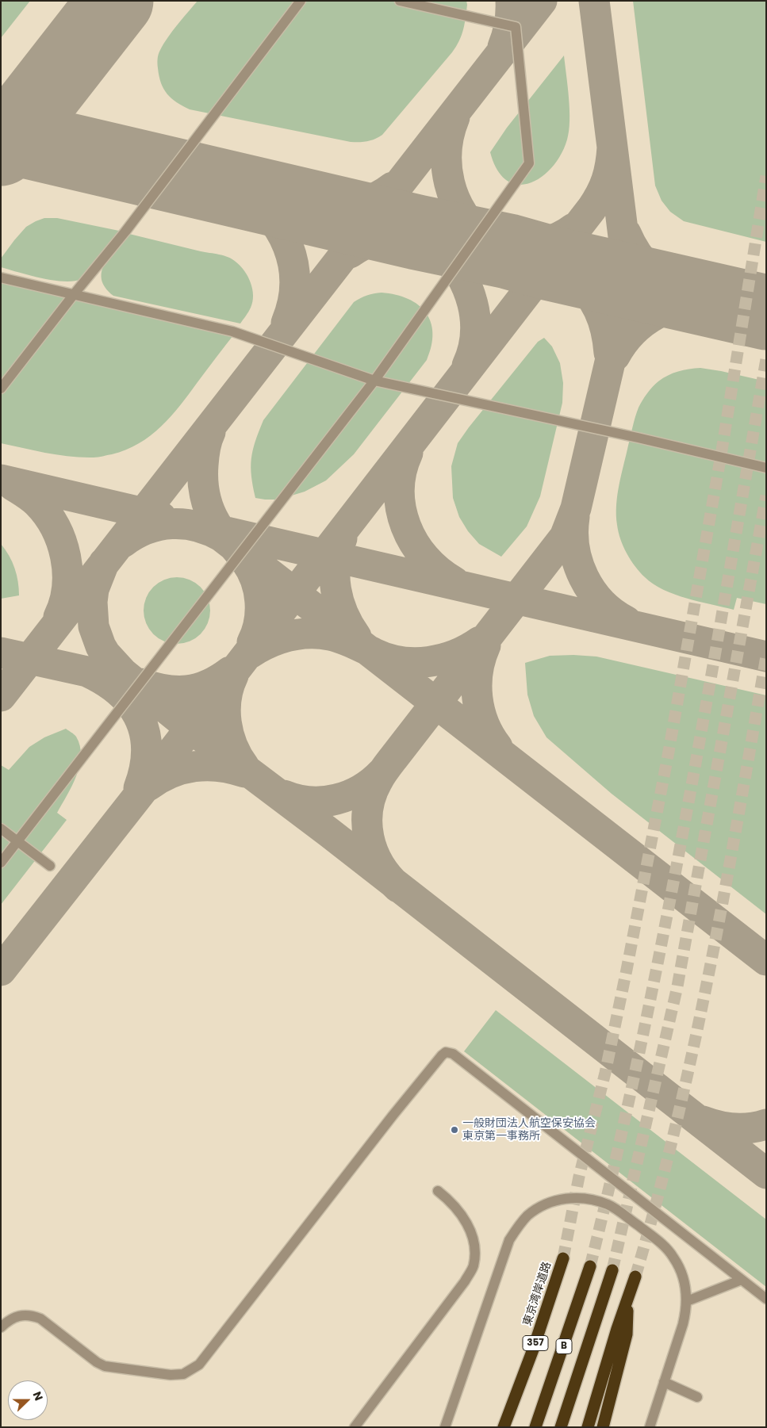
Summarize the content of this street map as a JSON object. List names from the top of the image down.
{
  "streets": {
    "highway": ["東京湾岸道路", "357", "B"]
  },
  "places": ["一般財団法人航空保安協会 東京第一事務所"],
  "north": "right"
}
